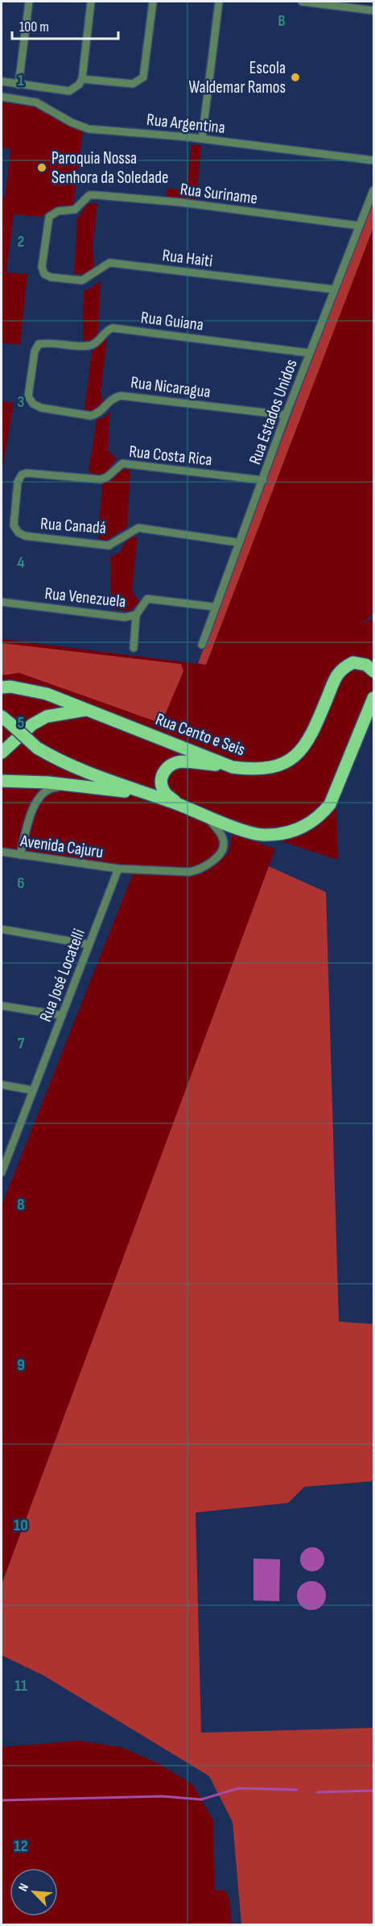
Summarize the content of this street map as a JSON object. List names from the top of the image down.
{
  "streets": {
    "main road": ["Rua Cento e Seis"],
    "street": [
      "Rua Argentina",
      "Rua Suriname",
      "Rua Haiti",
      "Rua Guiana",
      "Rua Nicaragua",
      "Rua Estados Unidos",
      "Rua Costa Rica",
      "Rua Canadá",
      "Rua Venezuela",
      "Avenida Cajuru",
      "Rua José Locatelli"
    ]
  },
  "crossings": [
    ["Rua Suriname", "Rua Haiti"],
    ["Rua Suriname", "Rua Estados Unidos"],
    ["Rua Haiti", "Rua Estados Unidos"],
    ["Rua Guiana", "Rua Nicaragua"],
    ["Rua Guiana", "Rua Estados Unidos"],
    ["Rua Nicaragua", "Rua Estados Unidos"],
    ["Rua Estados Unidos", "Rua Costa Rica"],
    ["Rua Estados Unidos", "Rua Canadá"],
    ["Rua Estados Unidos", "Rua Venezuela"],
    ["Rua Costa Rica", "Rua Canadá"],
    ["Avenida Cajuru", "Rua José Locatelli"]
  ],
  "places": ["Escola Waldemar Ramos", "Paroquia Nossa Senhora da Soledade"],
  "scale_bar": "100 m",
  "north": "top left",
  "grid": {
    "columns": ["B"],
    "rows": [
      "1",
      "2",
      "3",
      "4",
      "5",
      "6",
      "7",
      "8",
      "9",
      "10",
      "11",
      "12"
    ]
  }
}
